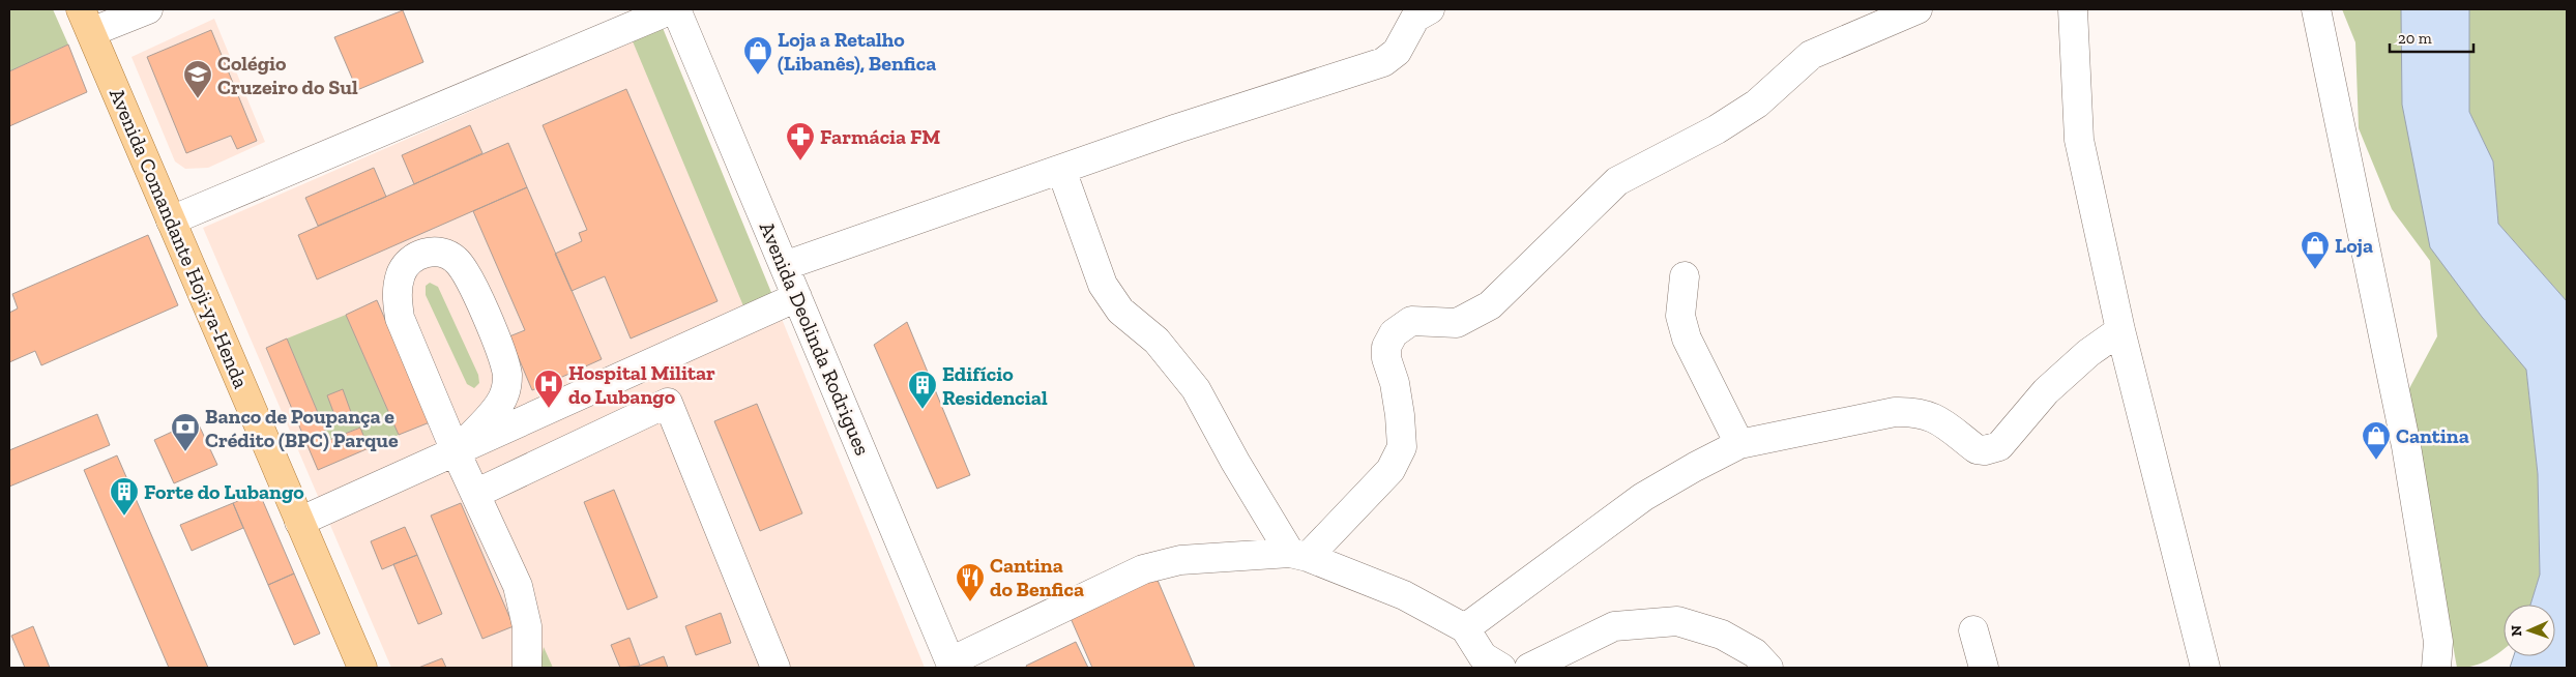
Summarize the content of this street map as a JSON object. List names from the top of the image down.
{
  "streets": {
    "main road": ["Avenida Comandante Hoji-ya-Henda"],
    "street": ["Avenida Deolinda Rodrigues"]
  },
  "places": {
    "shop": ["Loja a Retalho (Libanês), Benfica", "Loja", "Cantina"],
    "school or university": ["Colégio Cruzeiro do Sul"],
    "pharmacy": ["Farmácia FM"],
    "hospital": ["Hospital Militar do Lubango"],
    "building": ["Edifício Residencial", "Forte do Lubango"],
    "bank": ["Banco de Poupança e Crédito (BPC) Parque"],
    "restaurant": ["Cantina do Benfica"]
  },
  "scale_bar": "20 m",
  "north": "left"
}
